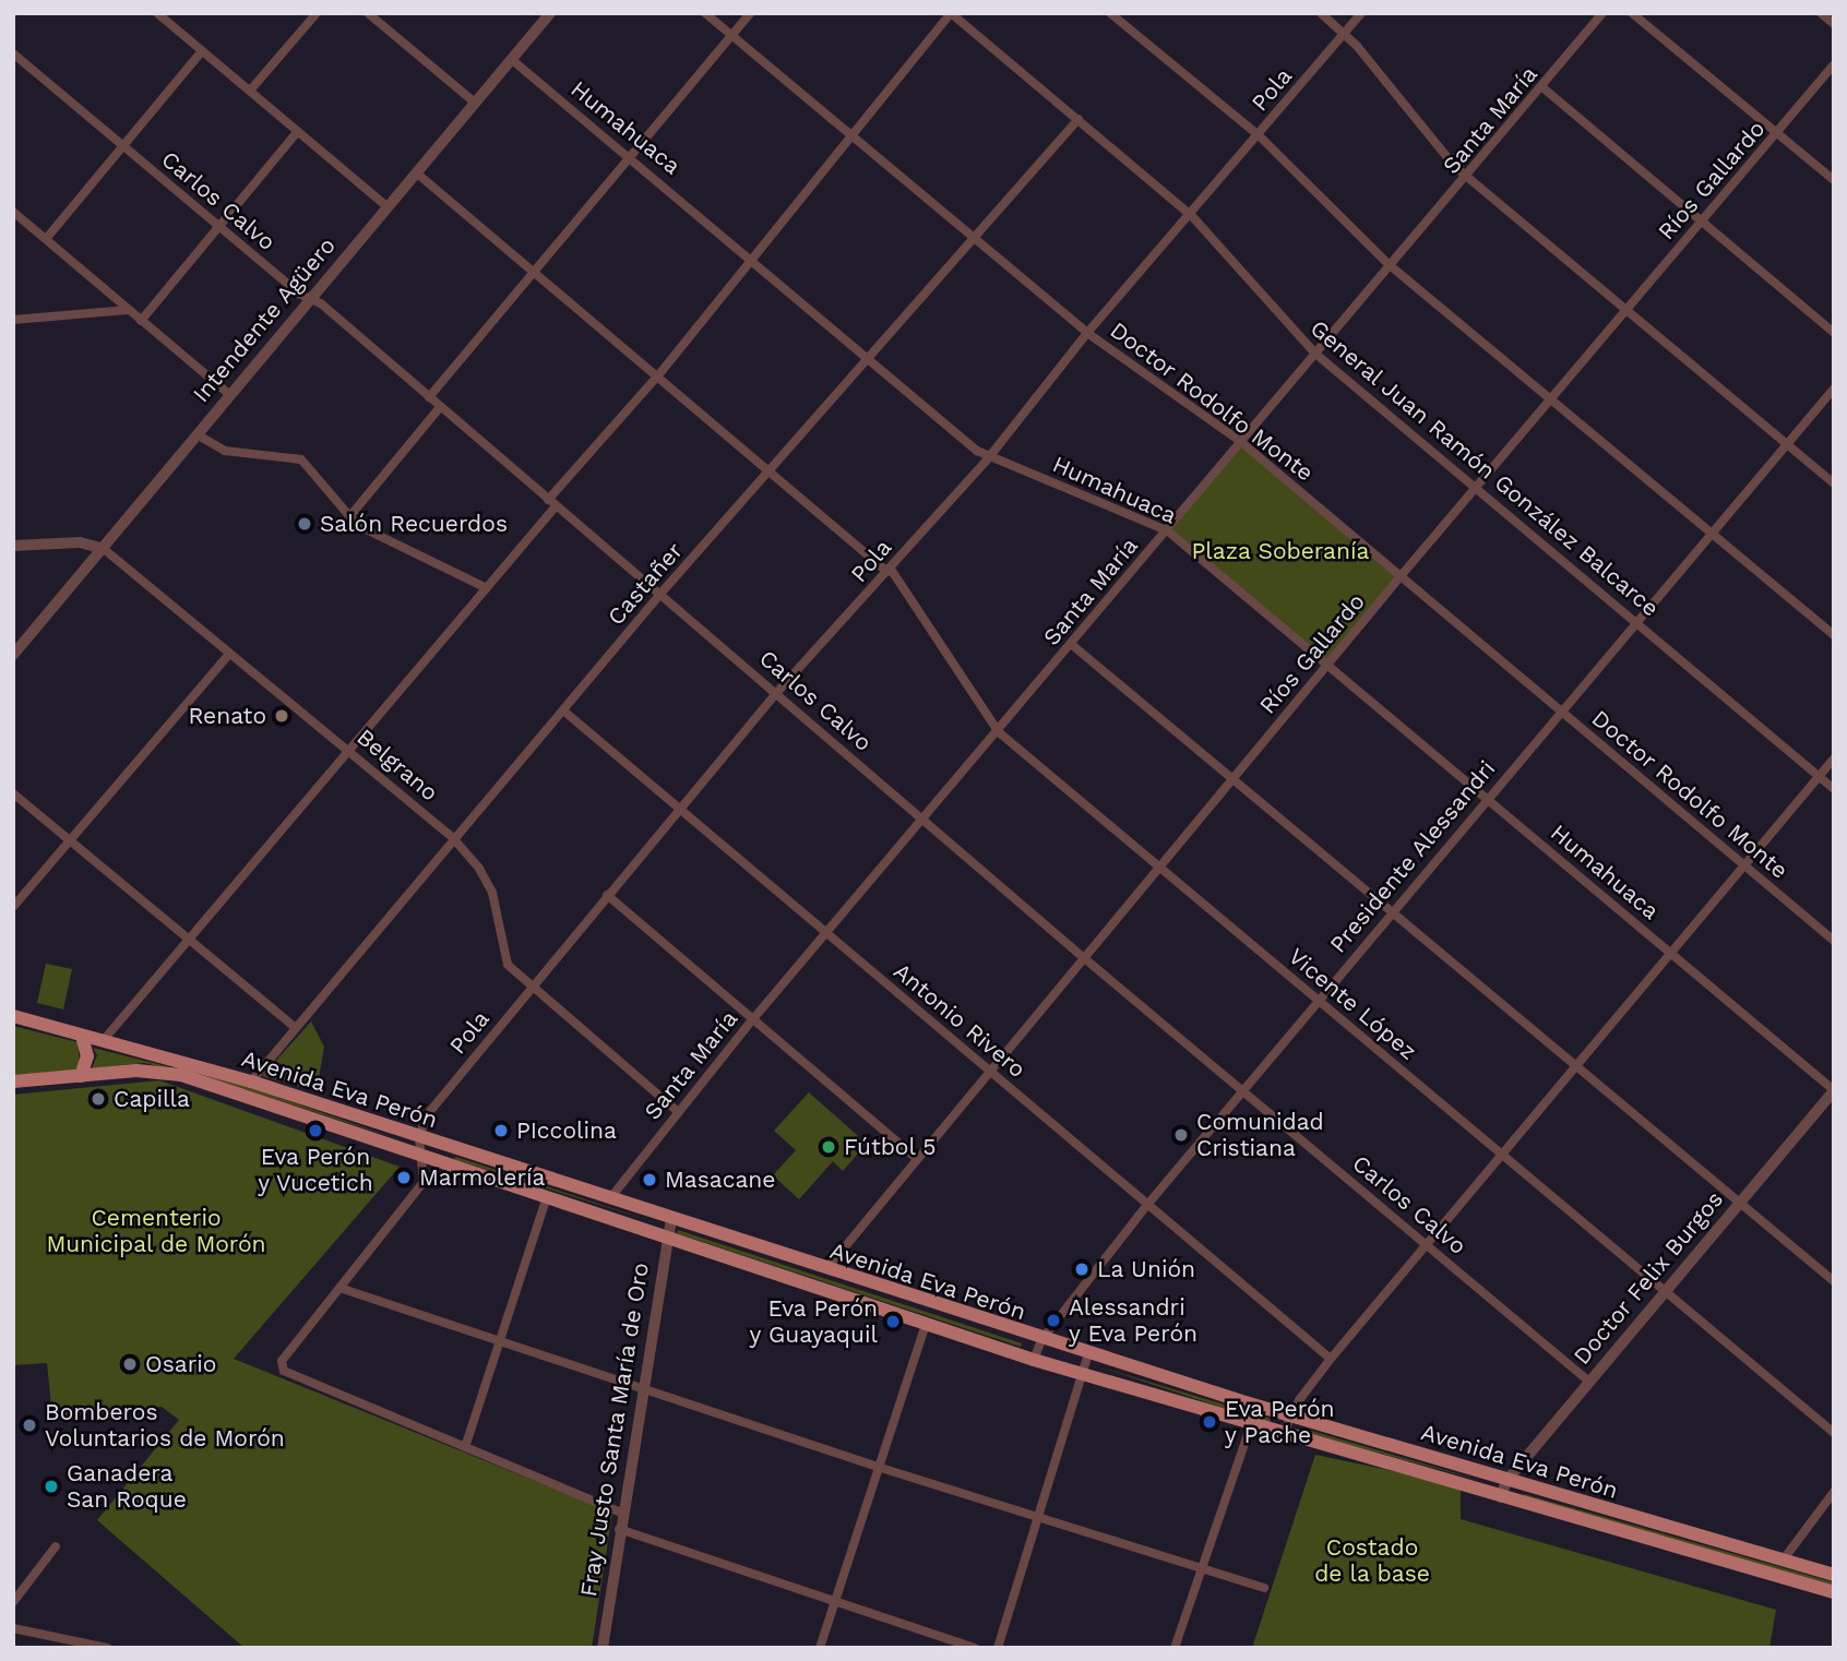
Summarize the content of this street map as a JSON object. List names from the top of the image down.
{
  "streets": {
    "main road": ["Avenida Eva Perón"],
    "street": [
      "Pola",
      "Santa María",
      "Humahuaca",
      "Ríos Gallardo",
      "Carlos Calvo",
      "Intendente Agüero",
      "Doctor Rodolfo Monte",
      "General Juan Ramón González Balcarce",
      "Castañer",
      "Belgrano",
      "Presidente Alessandri",
      "Vicente López",
      "Antonio Rivero",
      "Doctor Felix Burgos",
      "Fray Justo Santa María de Oro"
    ]
  },
  "crossings": [
    ["Pola", "Humahuaca"],
    ["Pola", "Carlos Calvo"],
    ["Pola", "Doctor Rodolfo Monte"],
    ["Pola", "General Juan Ramón González Balcarce"],
    ["Pola", "Belgrano"],
    ["Pola", "Vicente López"],
    ["Pola", "Antonio Rivero"],
    ["Pola", "Avenida Eva Perón"],
    ["Santa María", "Humahuaca"],
    ["Santa María", "Carlos Calvo"],
    ["Santa María", "Doctor Rodolfo Monte"],
    ["Santa María", "General Juan Ramón González Balcarce"],
    ["Santa María", "Belgrano"],
    ["Santa María", "Vicente López"],
    ["Santa María", "Antonio Rivero"],
    ["Santa María", "Avenida Eva Perón"],
    ["Humahuaca", "Ríos Gallardo"],
    ["Humahuaca", "Intendente Agüero"],
    ["Humahuaca", "Castañer"],
    ["Humahuaca", "Presidente Alessandri"],
    ["Humahuaca", "Doctor Felix Burgos"],
    ["Ríos Gallardo", "Carlos Calvo"],
    ["Ríos Gallardo", "Doctor Rodolfo Monte"],
    ["Ríos Gallardo", "General Juan Ramón González Balcarce"],
    ["Ríos Gallardo", "Vicente López"],
    ["Ríos Gallardo", "Antonio Rivero"],
    ["Ríos Gallardo", "Avenida Eva Perón"],
    ["Carlos Calvo", "Intendente Agüero"],
    ["Carlos Calvo", "Castañer"],
    ["Carlos Calvo", "Presidente Alessandri"],
    ["Carlos Calvo", "Doctor Felix Burgos"],
    ["Intendente Agüero", "Belgrano"],
    ["Intendente Agüero", "Vicente López"],
    ["Doctor Rodolfo Monte", "Castañer"],
    ["Doctor Rodolfo Monte", "Presidente Alessandri"],
    ["General Juan Ramón González Balcarce", "Castañer"],
    ["General Juan Ramón González Balcarce", "Presidente Alessandri"],
    ["Castañer", "Belgrano"],
    ["Castañer", "Vicente López"],
    ["Castañer", "Antonio Rivero"],
    ["Castañer", "Avenida Eva Perón"],
    ["Presidente Alessandri", "Vicente López"],
    ["Presidente Alessandri", "Antonio Rivero"],
    ["Presidente Alessandri", "Avenida Eva Perón"],
    ["Vicente López", "Doctor Felix Burgos"],
    ["Avenida Eva Perón", "Doctor Felix Burgos"],
    ["Avenida Eva Perón", "Fray Justo Santa María de Oro"]
  ],
  "parks": ["Plaza Soberanía", "Cementerio Municipal de Morón", "Costado de la base"],
  "places": [
    "Salón Recuerdos",
    "Renato",
    "Capilla",
    "Eva Perón y Vucetich",
    "PIccolina",
    "Comunidad Cristiana",
    "Fútbol 5",
    "Marmolería",
    "Masacane",
    "La Unión",
    "Alessandri y Eva Perón",
    "Eva Perón y Guayaquil",
    "Osario",
    "Eva Perón y Pache",
    "Bomberos Voluntarios de Morón",
    "Ganadera San Roque"
  ]
}
